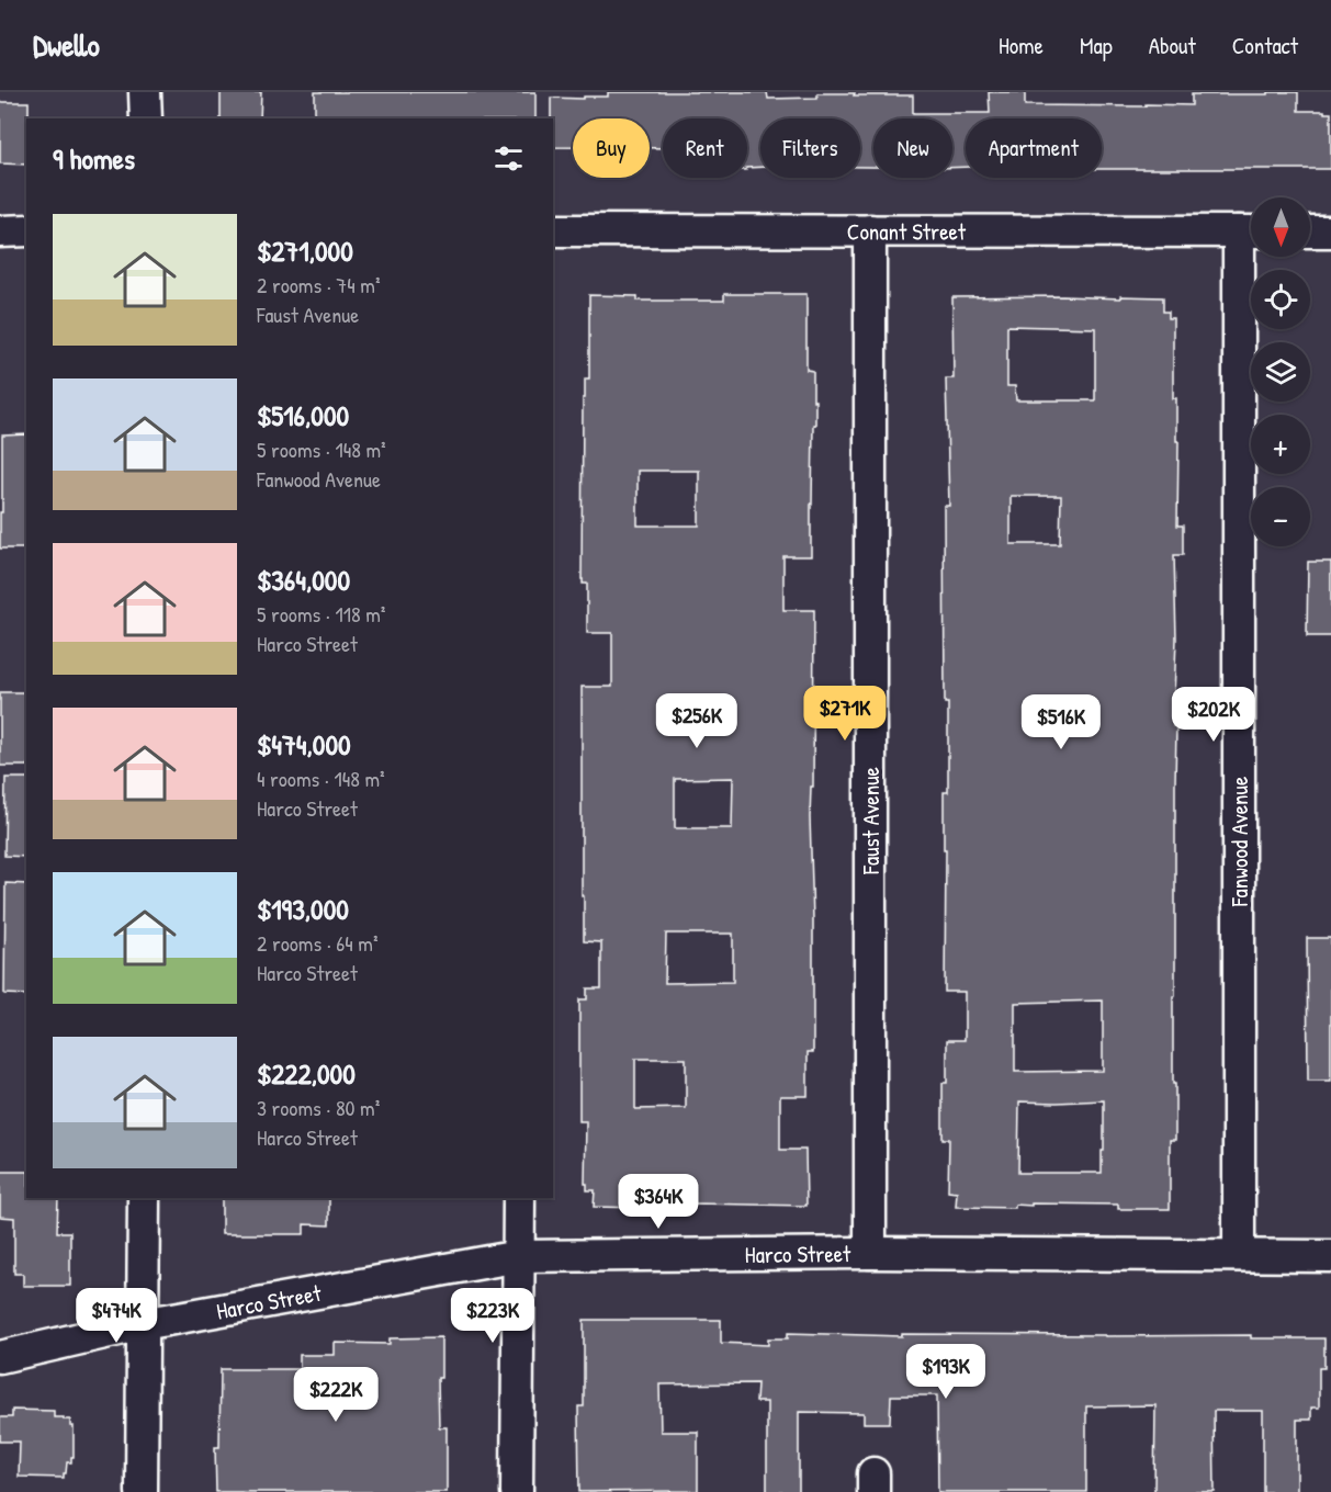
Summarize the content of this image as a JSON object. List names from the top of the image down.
{
  "streets": {
    "street": [
      "Conant Street",
      "Faust Avenue",
      "Fanwood Avenue",
      "Harco Street"
    ]
  },
  "crossings": [
    ["Conant Street", "Faust Avenue"],
    ["Conant Street", "Fanwood Avenue"],
    ["Faust Avenue", "Harco Street"],
    ["Fanwood Avenue", "Harco Street"]
  ],
  "north": "bottom",
  "page": {
    "header": "Dwello",
    "nav": [
      "Home",
      "Map",
      "About",
      "Contact"
    ],
    "chip": [
      "Buy",
      "Rent",
      "Filters",
      "New",
      "Apartment"
    ],
    "heading": "9 homes",
    "map_buttons": ["+", "−"],
    "list": [
      {
        "name": "$271,000",
        "note": "2 rooms · 74 m² · Faust Avenue"
      },
      {
        "name": "$516,000",
        "note": "5 rooms · 148 m² · Fanwood Avenue"
      },
      {
        "name": "$364,000",
        "note": "5 rooms · 118 m² · Harco Street"
      },
      {
        "name": "$474,000",
        "note": "4 rooms · 148 m² · Harco Street"
      },
      {
        "name": "$193,000",
        "note": "2 rooms · 64 m² · Harco Street"
      },
      {
        "name": "$222,000",
        "note": "3 rooms · 80 m² · Harco Street"
      }
    ],
    "price": [
      "$271K",
      "$202K",
      "$256K",
      "$516K",
      "$364K",
      "$474K",
      "$223K",
      "$193K",
      "$222K"
    ]
  }
}
